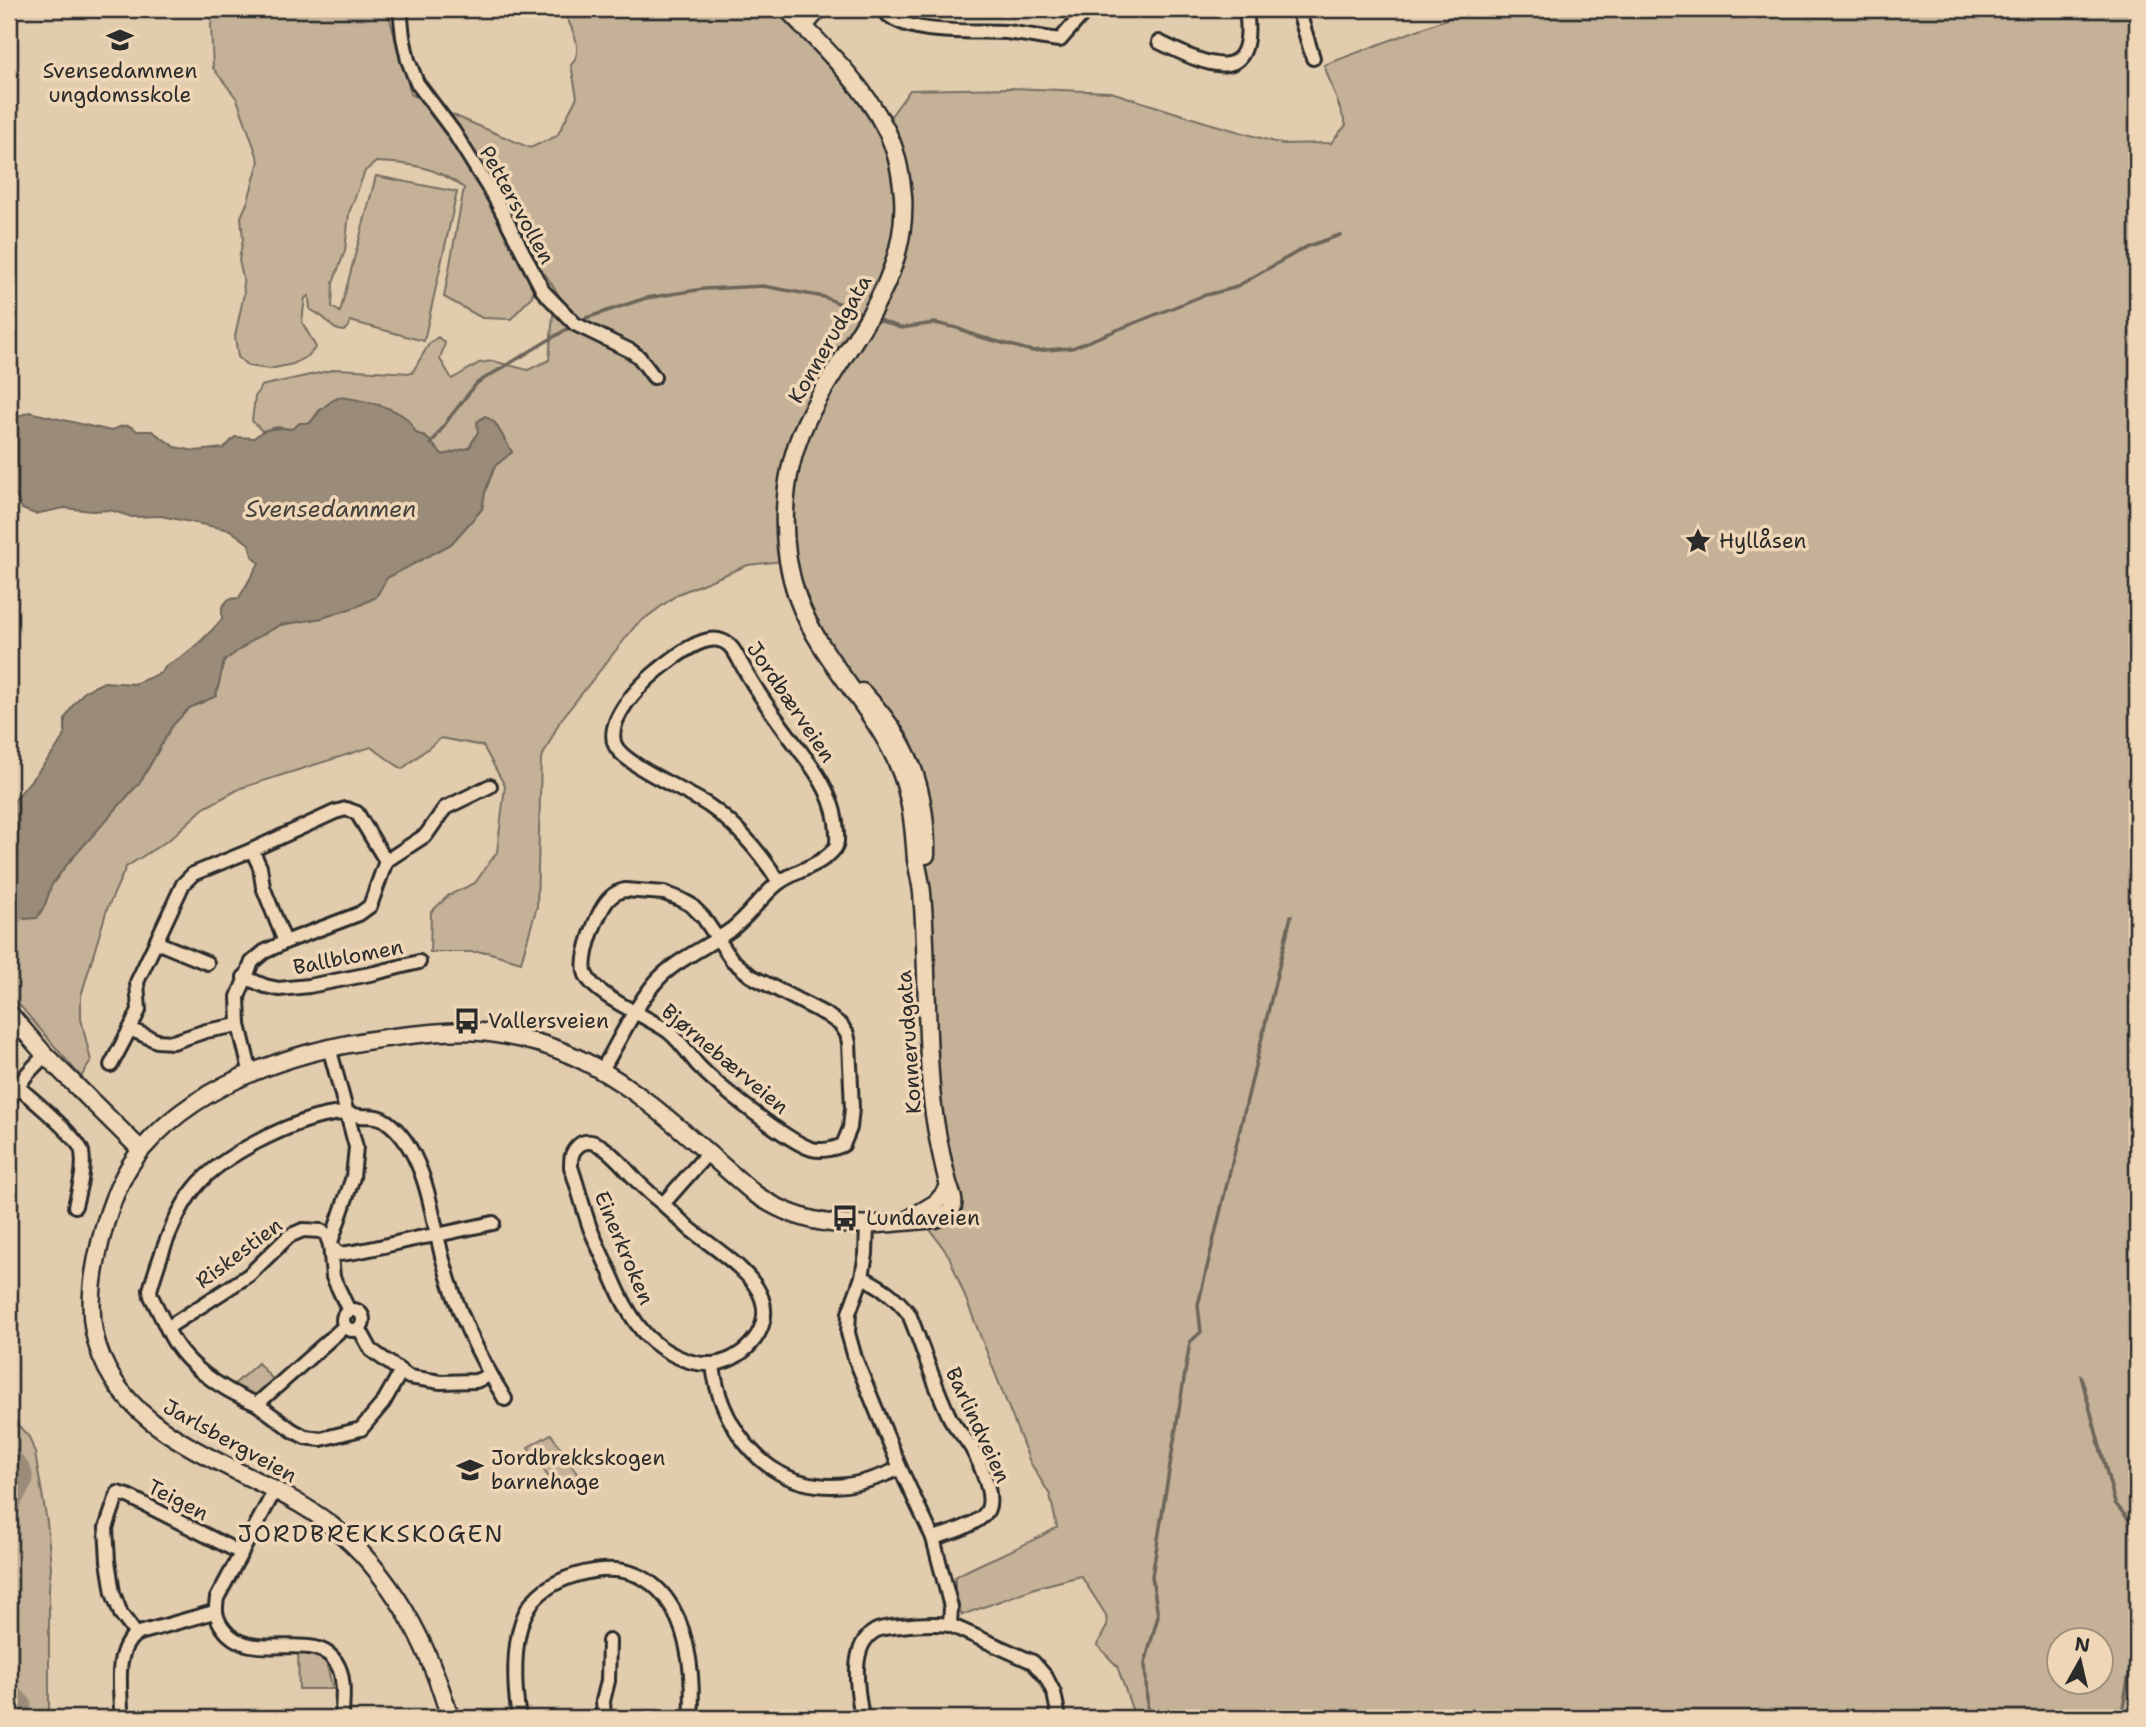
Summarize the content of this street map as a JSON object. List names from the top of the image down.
{
  "streets": {
    "main road": ["Konnerudgata", "Jarlsbergveien"],
    "street": [
      "Pettersvollen",
      "Jordbærveien",
      "Ballblomen",
      "Bjørnebærveien",
      "Einerkroken",
      "Riskestien",
      "Barlindveien",
      "Teigen"
    ]
  },
  "districts": ["JORDBREKKSKOGEN"],
  "water": ["Svensedammen"],
  "places": {
    "school or university": ["Svensedammen ungdomsskole", "Jordbrekkskogen barnehage"],
    "place": ["Hyllåsen"],
    "bus stop": ["Vallersveien", "Lundaveien"]
  },
  "north": "top"
}
